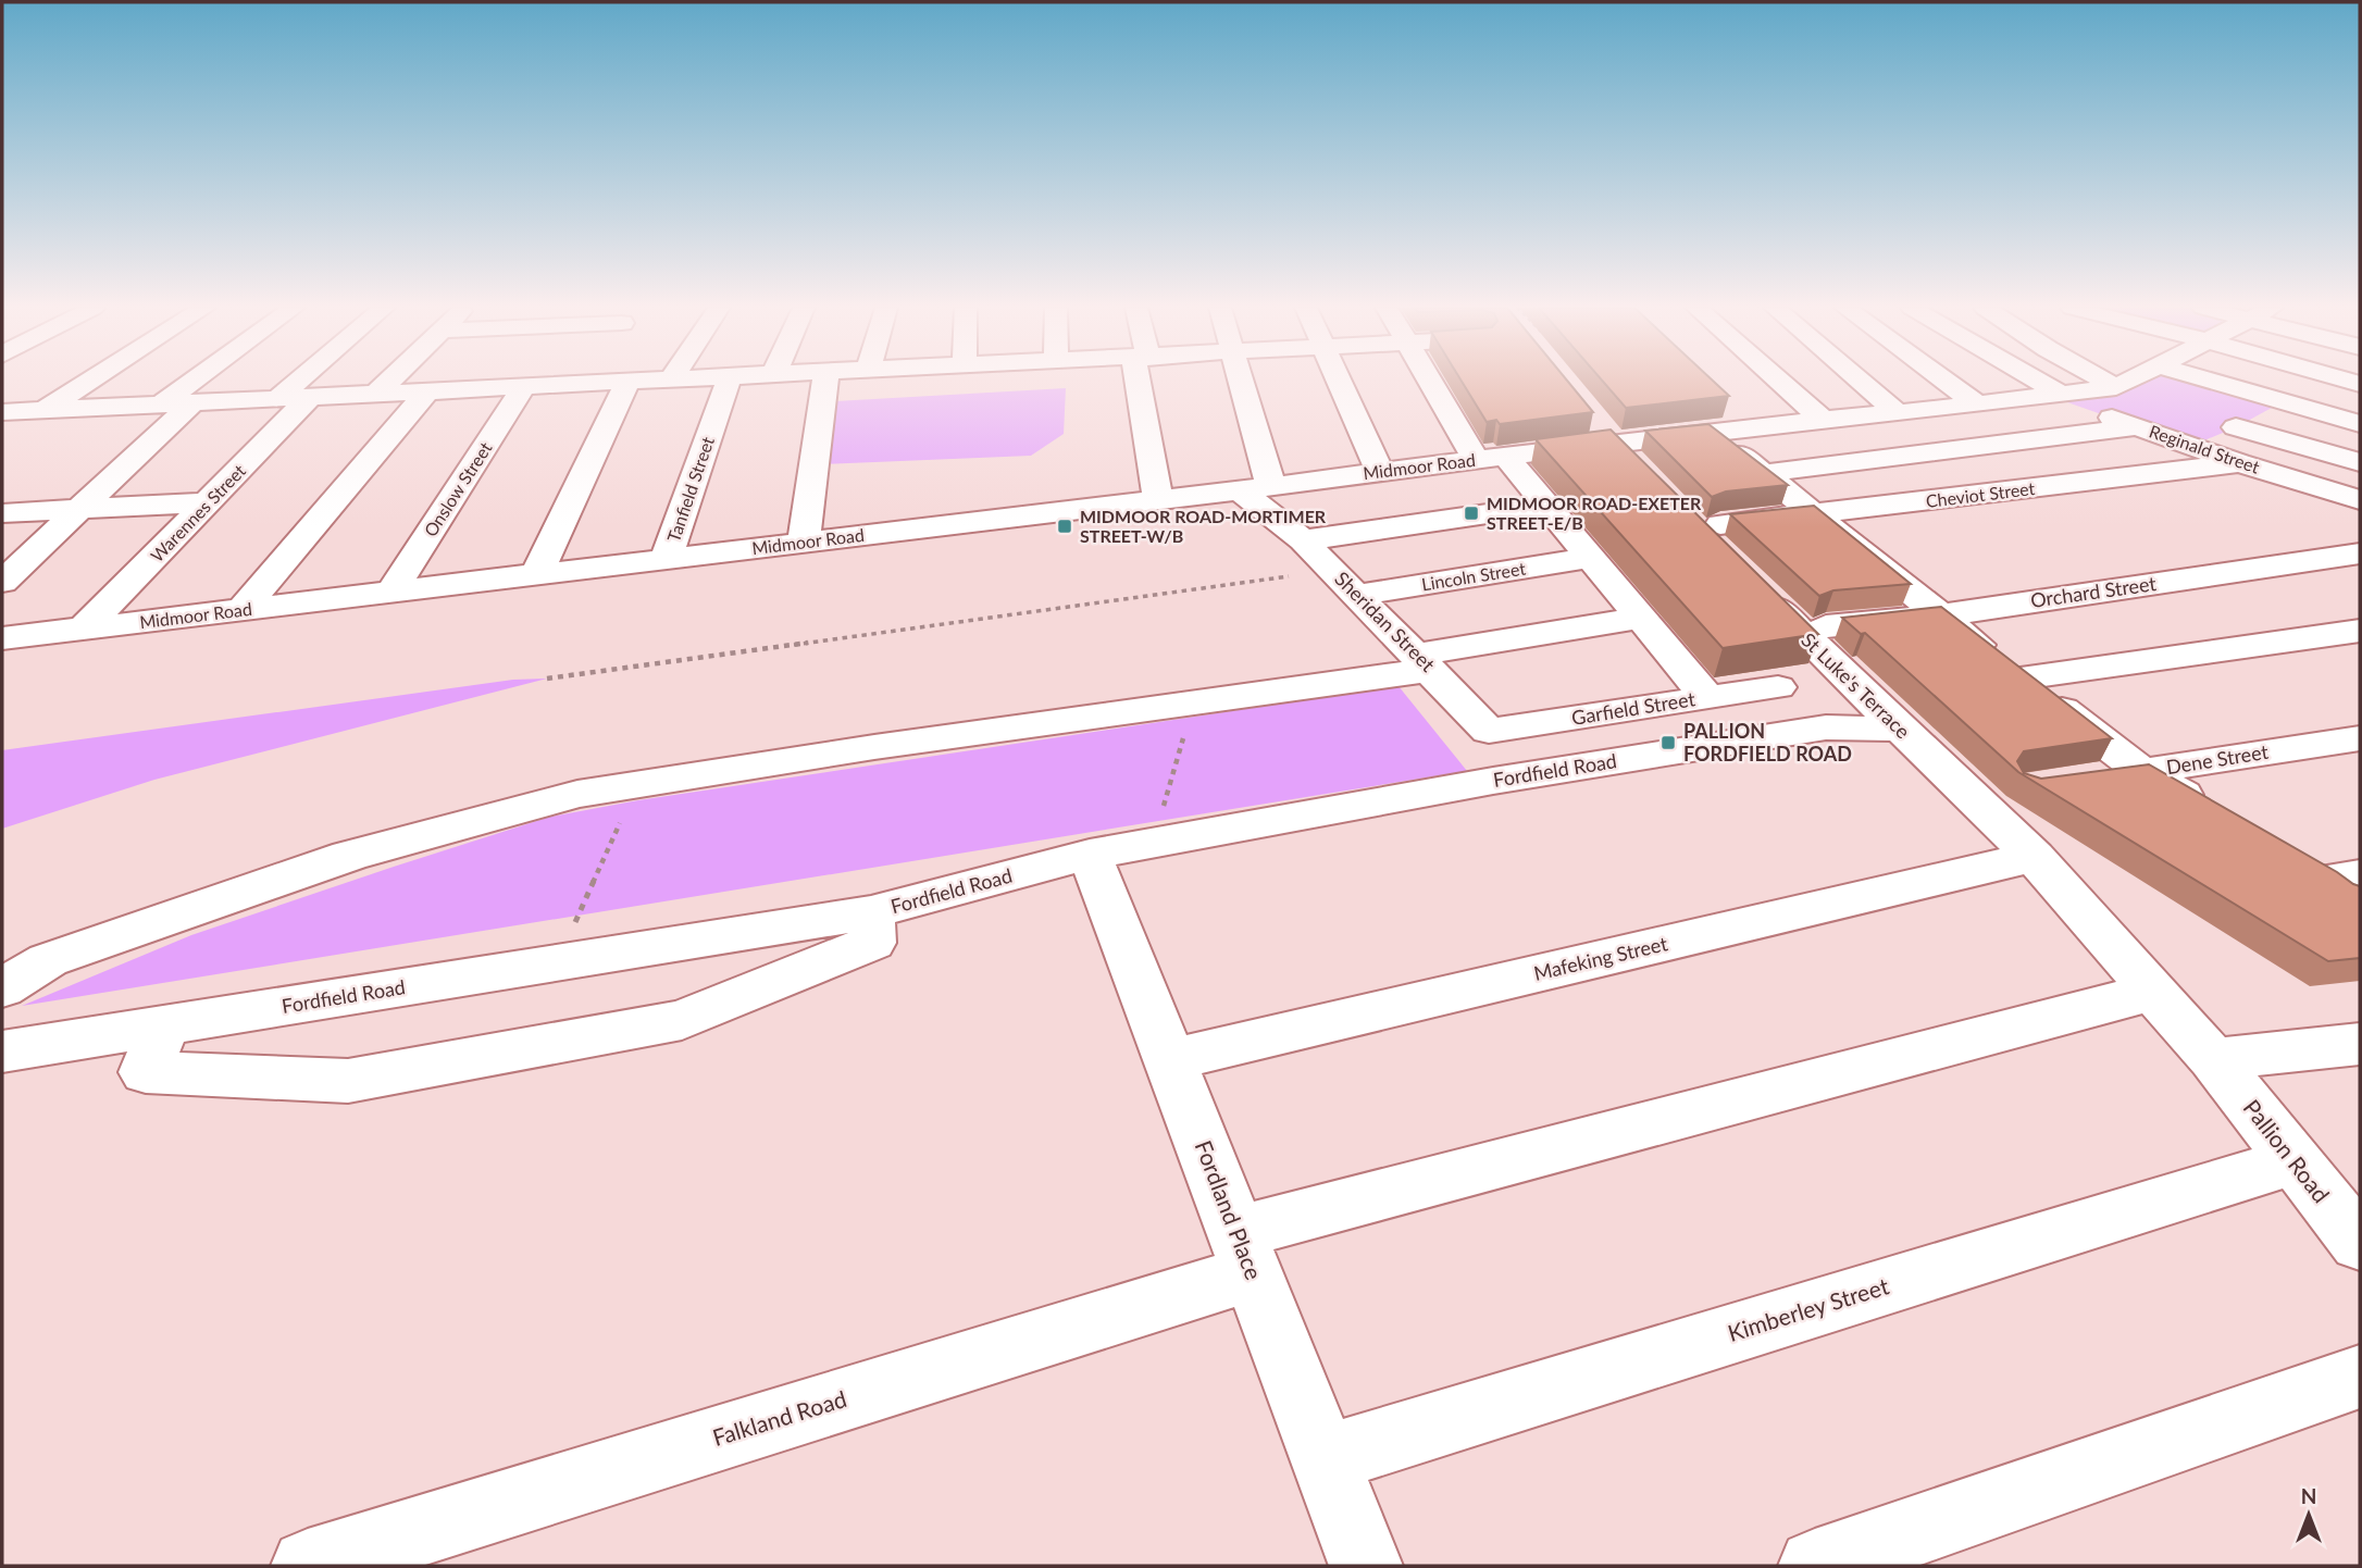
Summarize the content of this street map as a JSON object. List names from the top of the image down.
{
  "streets": {
    "street": [
      "Reginald Street",
      "Midmoor Road",
      "Onslow Street",
      "Tanfield Street",
      "Cheviot Street",
      "Warennes Street",
      "Lincoln Street",
      "Orchard Street",
      "Sheridan Street",
      "St Luke's Terrace",
      "Garfield Street",
      "Dene Street",
      "Fordfield Road",
      "Mafeking Street",
      "Pallion Road",
      "Fordland Place",
      "Kimberley Street",
      "Falkland Road"
    ]
  },
  "crossings": [
    ["Reginald Street", "Midmoor Road"],
    ["Reginald Street", "Cheviot Street"],
    ["Midmoor Road", "Onslow Street"],
    ["Midmoor Road", "Tanfield Street"],
    ["Midmoor Road", "Warennes Street"],
    ["Midmoor Road", "Sheridan Street"],
    ["Lincoln Street", "Sheridan Street"],
    ["Sheridan Street", "Garfield Street"],
    ["St Luke's Terrace", "Fordfield Road"],
    ["St Luke's Terrace", "Mafeking Street"],
    ["St Luke's Terrace", "Pallion Road"],
    ["St Luke's Terrace", "Falkland Road"],
    ["Fordfield Road", "Fordland Place"],
    ["Mafeking Street", "Fordland Place"],
    ["Pallion Road", "Kimberley Street"],
    ["Fordland Place", "Kimberley Street"],
    ["Fordland Place", "Falkland Road"]
  ],
  "places": {
    "transit": ["MIDMOOR ROAD-EXETER STREET-E/B", "MIDMOOR ROAD-MORTIMER STREET-W/B", "PALLION FORDFIELD ROAD"]
  },
  "north": "top"
}
